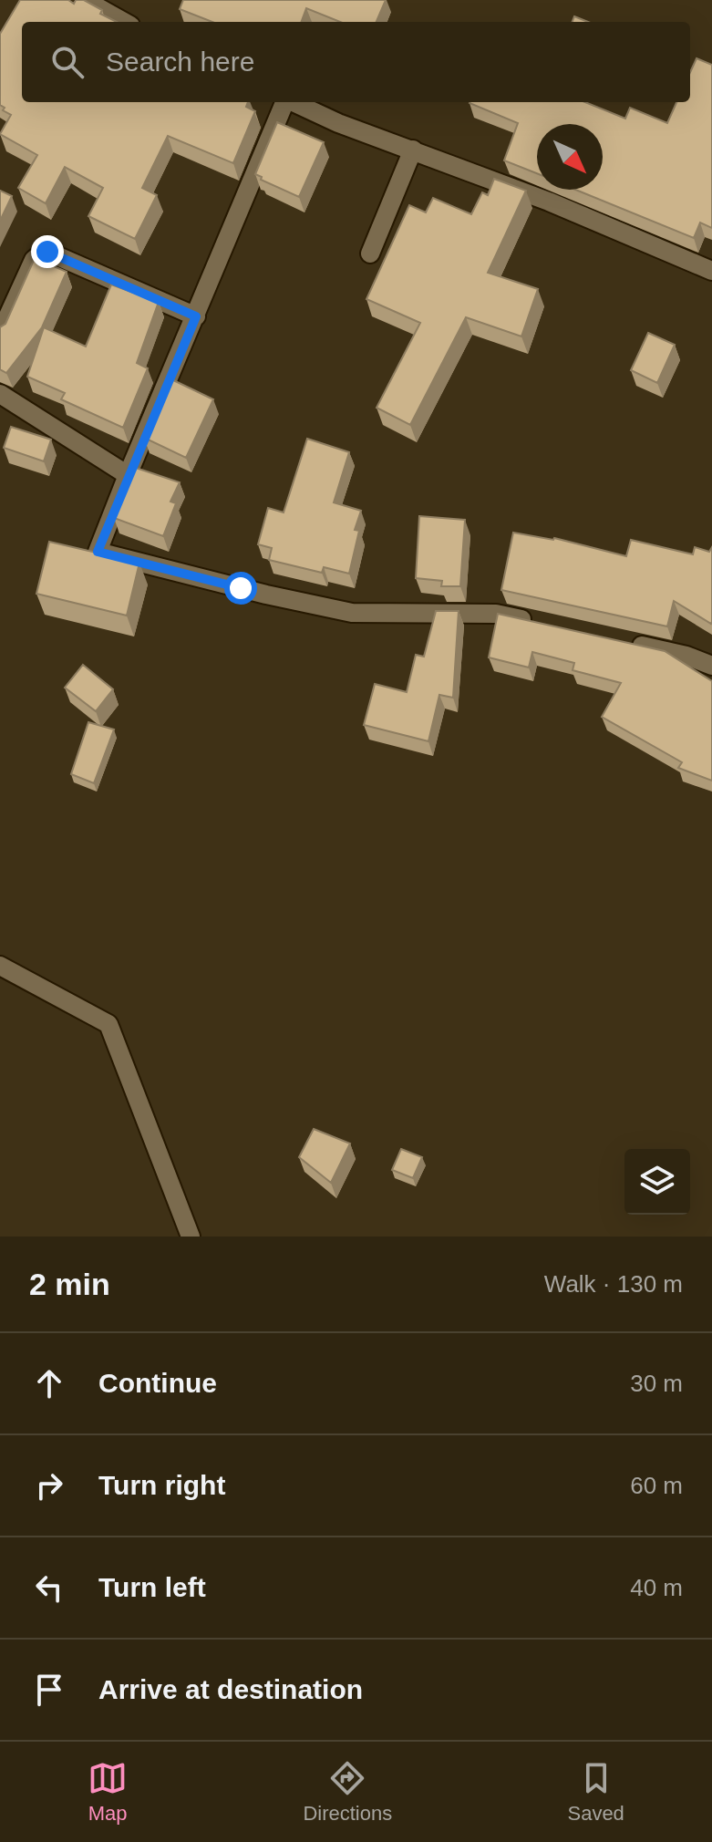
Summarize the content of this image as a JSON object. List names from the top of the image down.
{
  "north": "bottom right",
  "page": {
    "search": "Search here",
    "heading": ["2 min", "Walk · 130 m"],
    "list": [
      ["Continue", "30 m"],
      ["Turn right", "60 m"],
      ["Turn left", "40 m"],
      "Arrive at destination"
    ],
    "nav": ["Map", "Directions", "Saved"]
  }
}
